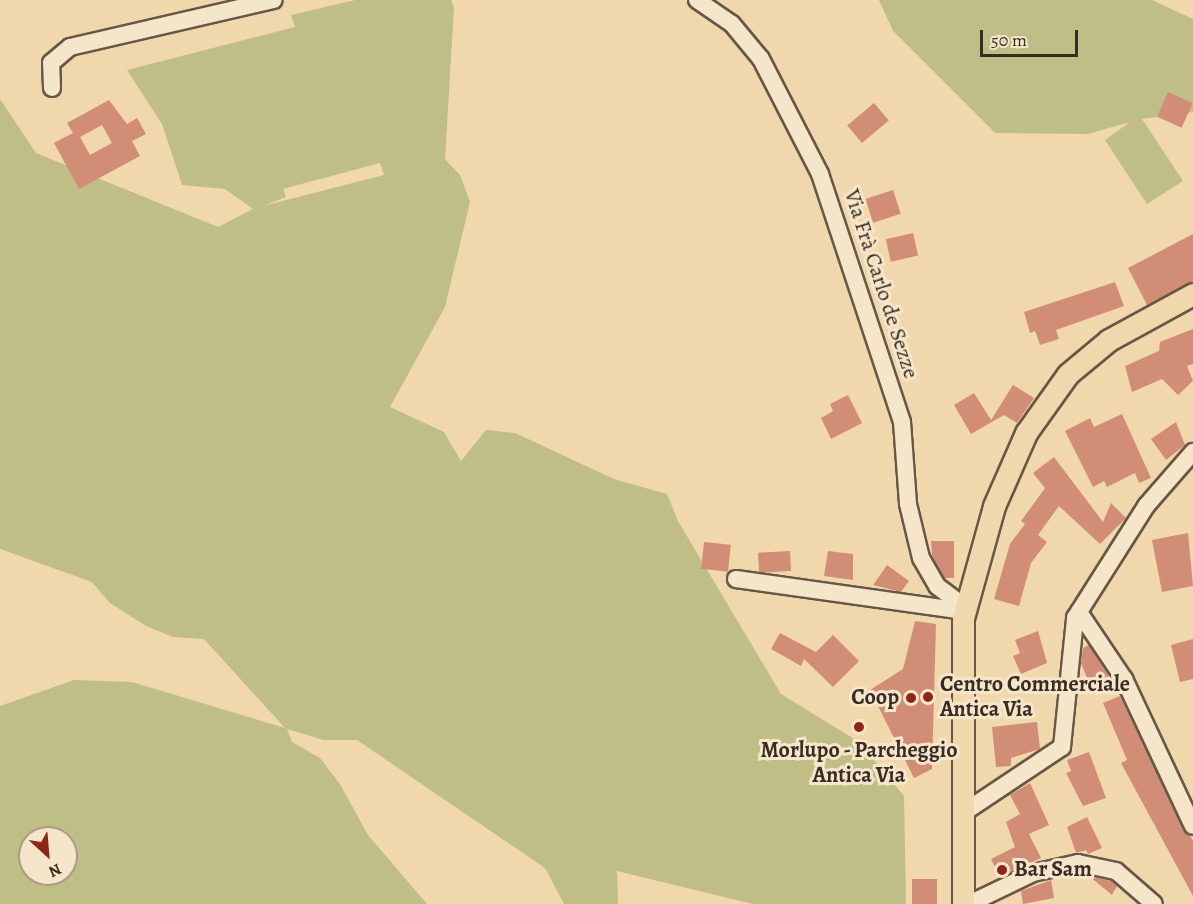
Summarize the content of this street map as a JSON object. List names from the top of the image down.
{
  "streets": {
    "street": ["Via Frà Carlo de Sezze"]
  },
  "places": [
    "Centro Commerciale Antica Via",
    "Coop",
    "Morlupo - Parcheggio Antica Via",
    "Bar Sam"
  ],
  "scale_bar": "50 m",
  "north": "bottom right"
}
